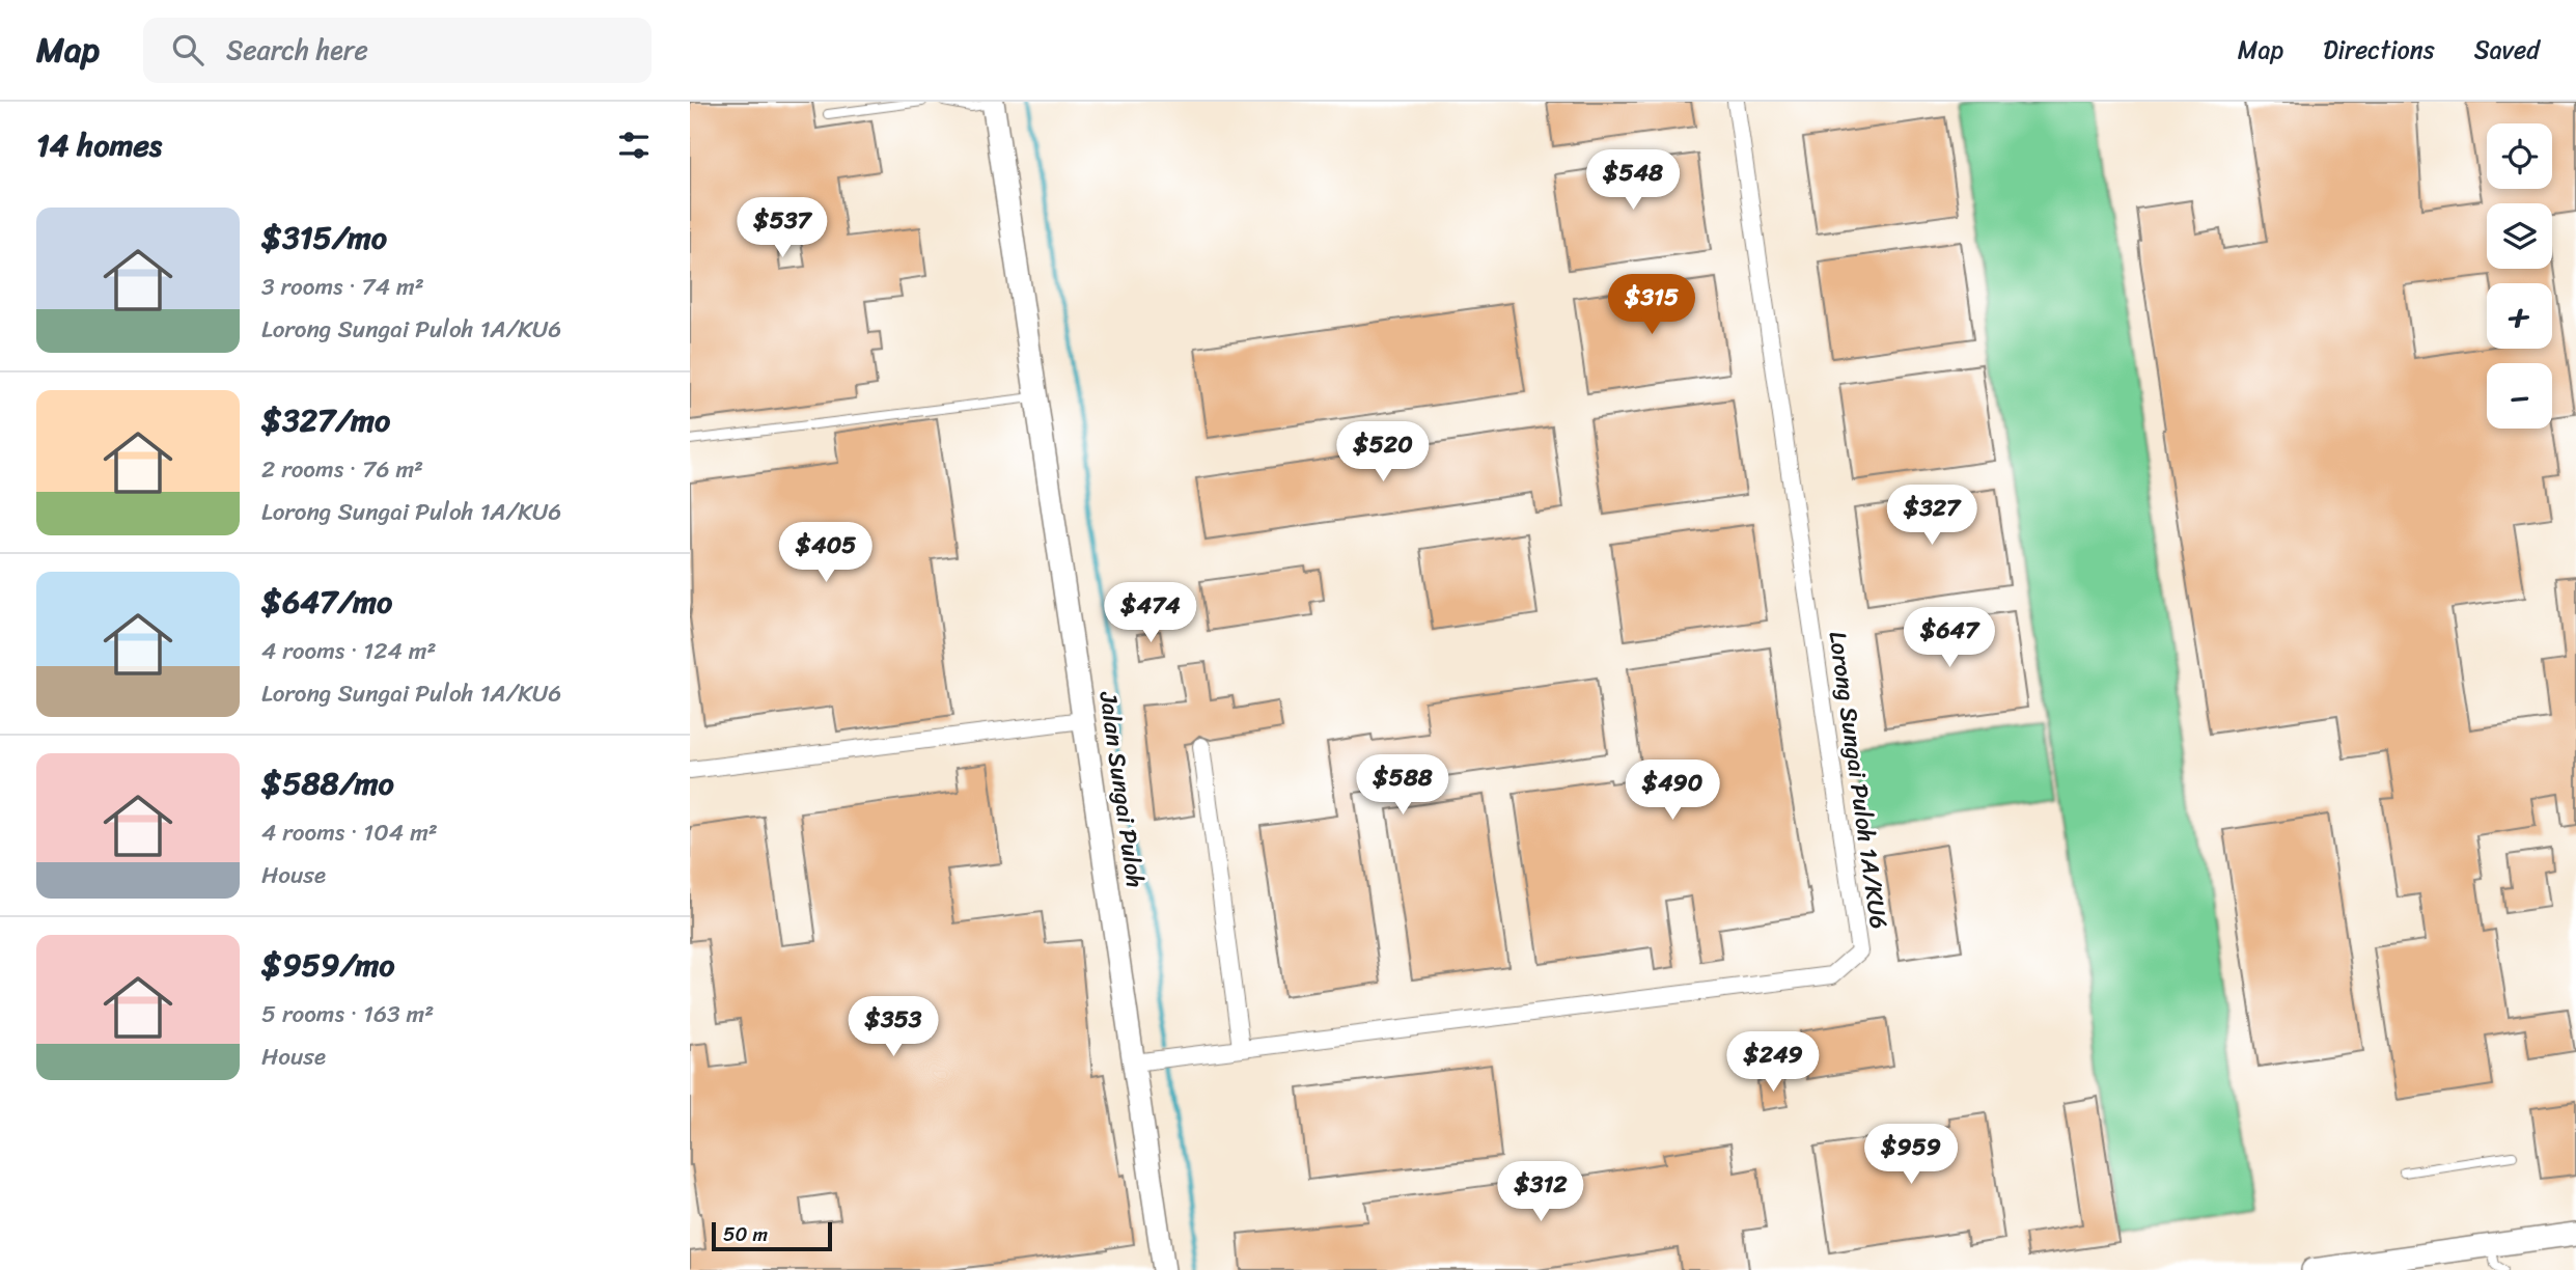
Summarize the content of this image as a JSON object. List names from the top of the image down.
{
  "streets": {
    "street": ["Lorong Sungai Puloh 1A/KU6", "Jalan Sungai Puloh"]
  },
  "crossings": [
    ["Lorong Sungai Puloh 1A/KU6", "Jalan Sungai Puloh"]
  ],
  "scale_bar": "50 m",
  "page": {
    "header": "Map",
    "search": "Search here",
    "nav": ["Map", "Directions", "Saved"],
    "heading": "14 homes",
    "map_buttons": ["+", "−"],
    "price": [
      "$548",
      "$537",
      "$315",
      "$520",
      "$327",
      "$405",
      "$474",
      "$647",
      "$588",
      "$490",
      "$353",
      "$249",
      "$959",
      "$312"
    ],
    "list": [
      {
        "name": "$315/mo",
        "note": "3 rooms · 74 m² · Lorong Sungai Puloh 1A/KU6"
      },
      {
        "name": "$327/mo",
        "note": "2 rooms · 76 m² · Lorong Sungai Puloh 1A/KU6"
      },
      {
        "name": "$647/mo",
        "note": "4 rooms · 124 m² · Lorong Sungai Puloh 1A/KU6"
      },
      {
        "name": "$588/mo",
        "note": "4 rooms · 104 m² · House"
      },
      {
        "name": "$959/mo",
        "note": "5 rooms · 163 m² · House"
      }
    ],
    "scale": "50 m"
  }
}
